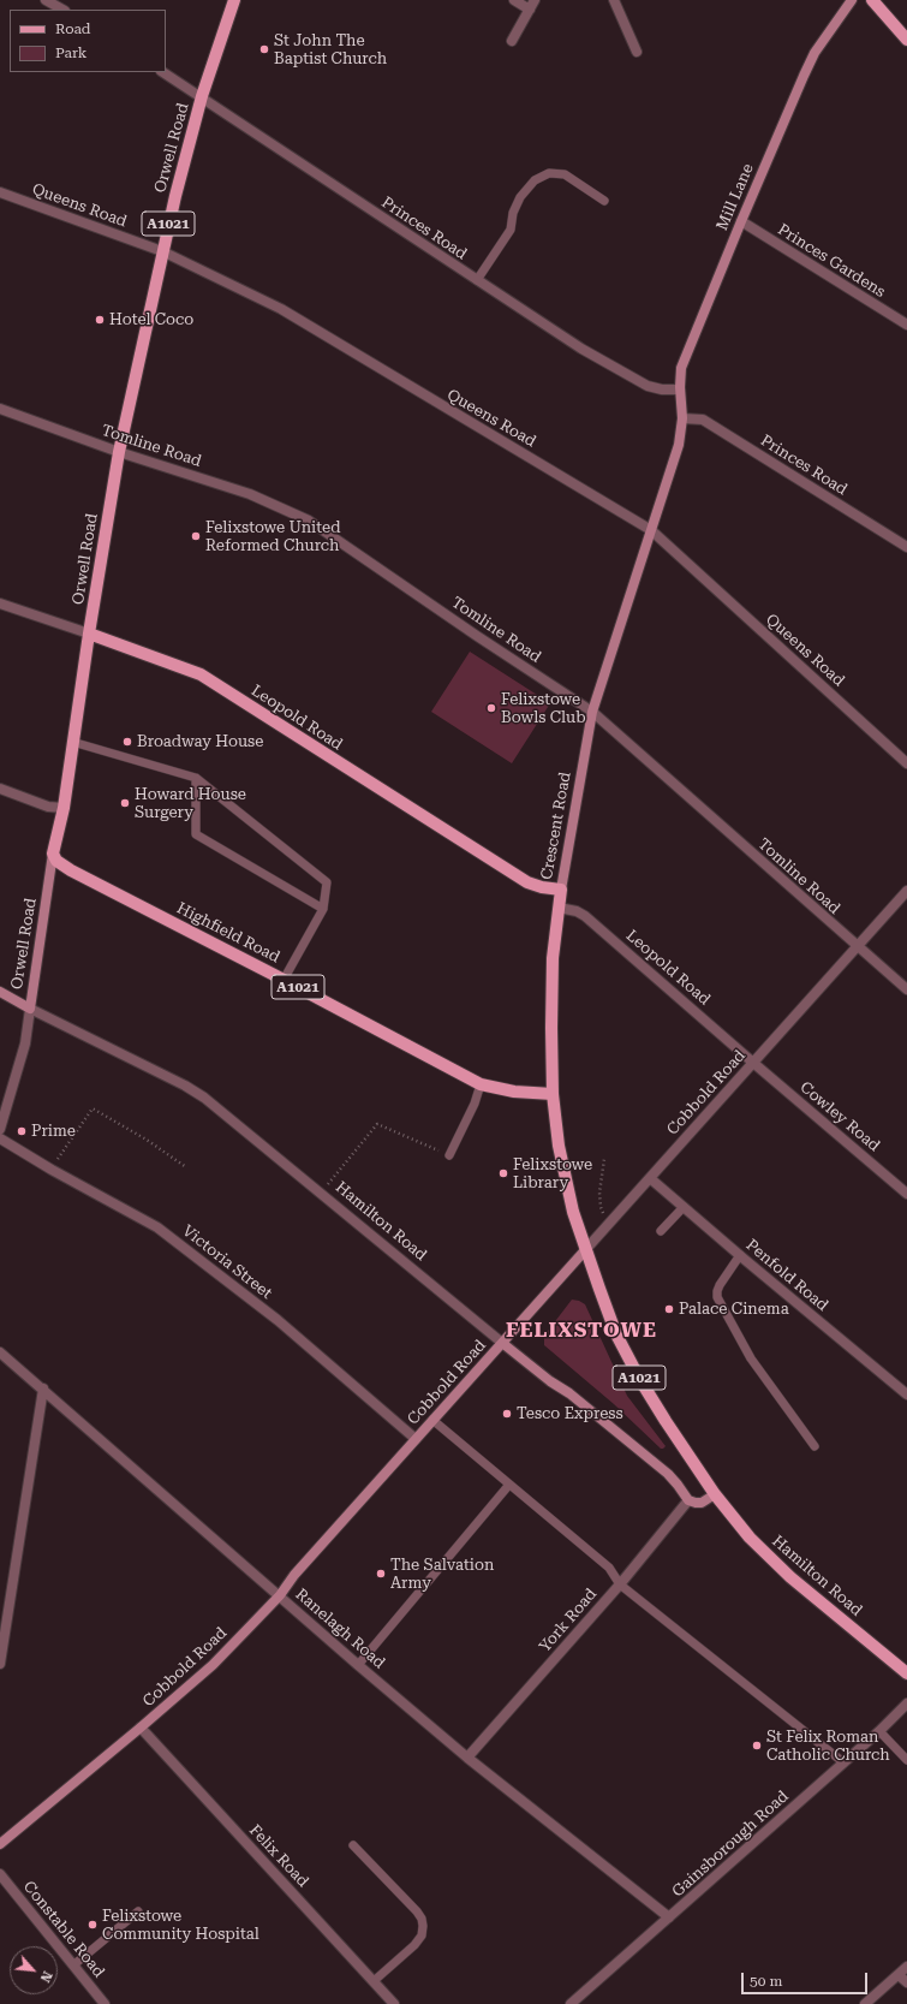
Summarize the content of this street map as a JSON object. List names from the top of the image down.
{
  "streets": {
    "main road": [
      "Orwell Road",
      "A1021",
      "Leopold Road",
      "Crescent Road",
      "Highfield Road",
      "Hamilton Road"
    ],
    "street": [
      "Mill Lane",
      "Queens Road",
      "Princes Road",
      "Princes Gardens",
      "Tomline Road",
      "Cobbold Road",
      "Cowley Road",
      "Victoria Street",
      "Penfold Road",
      "York Road",
      "Ranelagh Road",
      "Gainsborough Road",
      "Felix Road",
      "Constable Road"
    ]
  },
  "crossings": [
    ["Orwell Road", "Queens Road"],
    ["Orwell Road", "Princes Road"],
    ["Orwell Road", "Tomline Road"],
    ["Orwell Road", "Leopold Road"],
    ["Orwell Road", "Highfield Road"],
    ["Orwell Road", "Hamilton Road"],
    ["Mill Lane", "Princes Road"],
    ["Mill Lane", "Princes Gardens"],
    ["Mill Lane", "Crescent Road"],
    ["Queens Road", "Crescent Road"],
    ["Princes Road", "Crescent Road"],
    ["Tomline Road", "Crescent Road"],
    ["Tomline Road", "Cobbold Road"],
    ["Leopold Road", "Crescent Road"],
    ["Leopold Road", "Cobbold Road"],
    ["Leopold Road", "Cowley Road"],
    ["Crescent Road", "Highfield Road"],
    ["Crescent Road", "Cobbold Road"],
    ["Crescent Road", "Hamilton Road"],
    ["Cobbold Road", "Cowley Road"],
    ["Cobbold Road", "Hamilton Road"],
    ["Cobbold Road", "Victoria Street"],
    ["Cobbold Road", "Penfold Road"],
    ["Cobbold Road", "Ranelagh Road"],
    ["Cobbold Road", "Felix Road"],
    ["Hamilton Road", "York Road"],
    ["York Road", "Ranelagh Road"],
    ["Ranelagh Road", "Gainsborough Road"]
  ],
  "districts": ["FELIXSTOWE"],
  "places": [
    "St John The Baptist Church",
    "Hotel Coco",
    "Felixstowe United Reformed Church",
    "Felixstowe Bowls Club",
    "Broadway House",
    "Howard House Surgery",
    "Prime",
    "Felixstowe Library",
    "Palace Cinema",
    "Tesco Express",
    "The Salvation Army",
    "St Felix Roman Catholic Church",
    "Felixstowe Community Hospital"
  ],
  "legend": ["Road", "Park"],
  "scale_bar": "50 m",
  "north": "bottom right"
}
